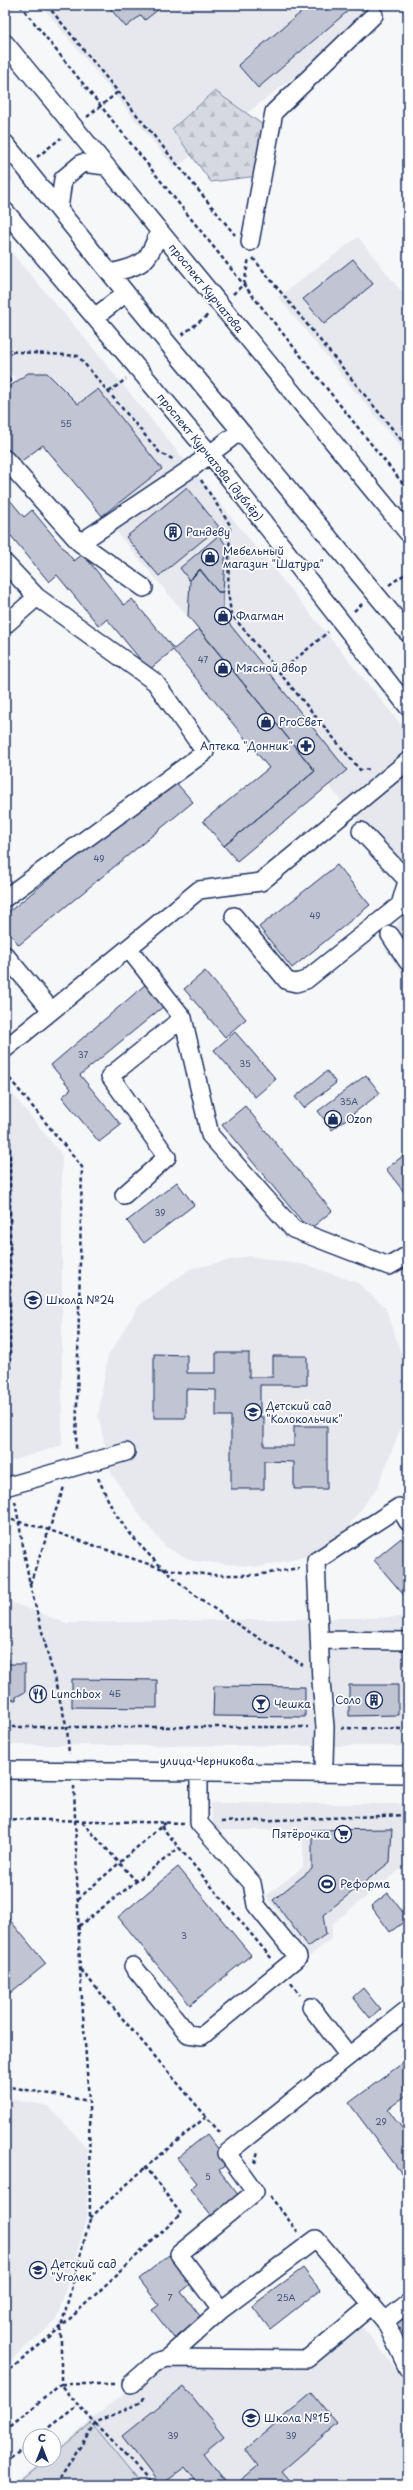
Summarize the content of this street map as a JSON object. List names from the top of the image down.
{
  "streets": {
    "street": ["проспект Курчатова", "проспект Курчатова (дублёр)", "улица Черникова"]
  },
  "places": {
    "building": ["Рандеву", "Соло"],
    "shop": [
      "Мебельный магазин \"Шатура\"",
      "Флагман",
      "Мясной двор",
      "ProСвет",
      "Ozon"
    ],
    "pharmacy": ["Аптека \"Донник\""],
    "school or university": [
      "Школа №24",
      "Детский сад \"Колокольчик\"",
      "Детский сад \"Уголек\"",
      "Школа №15"
    ],
    "restaurant": ["Lunchbox"],
    "bar": ["Чешка"],
    "supermarket": ["Пятёрочка"],
    "sports": ["Реформа"]
  },
  "house_numbers": [
    "55",
    "47",
    "49",
    "49",
    "37",
    "35",
    "35А",
    "39",
    "4Б",
    "3",
    "29",
    "5",
    "7",
    "25А",
    "39",
    "39"
  ],
  "north": "top"
}
